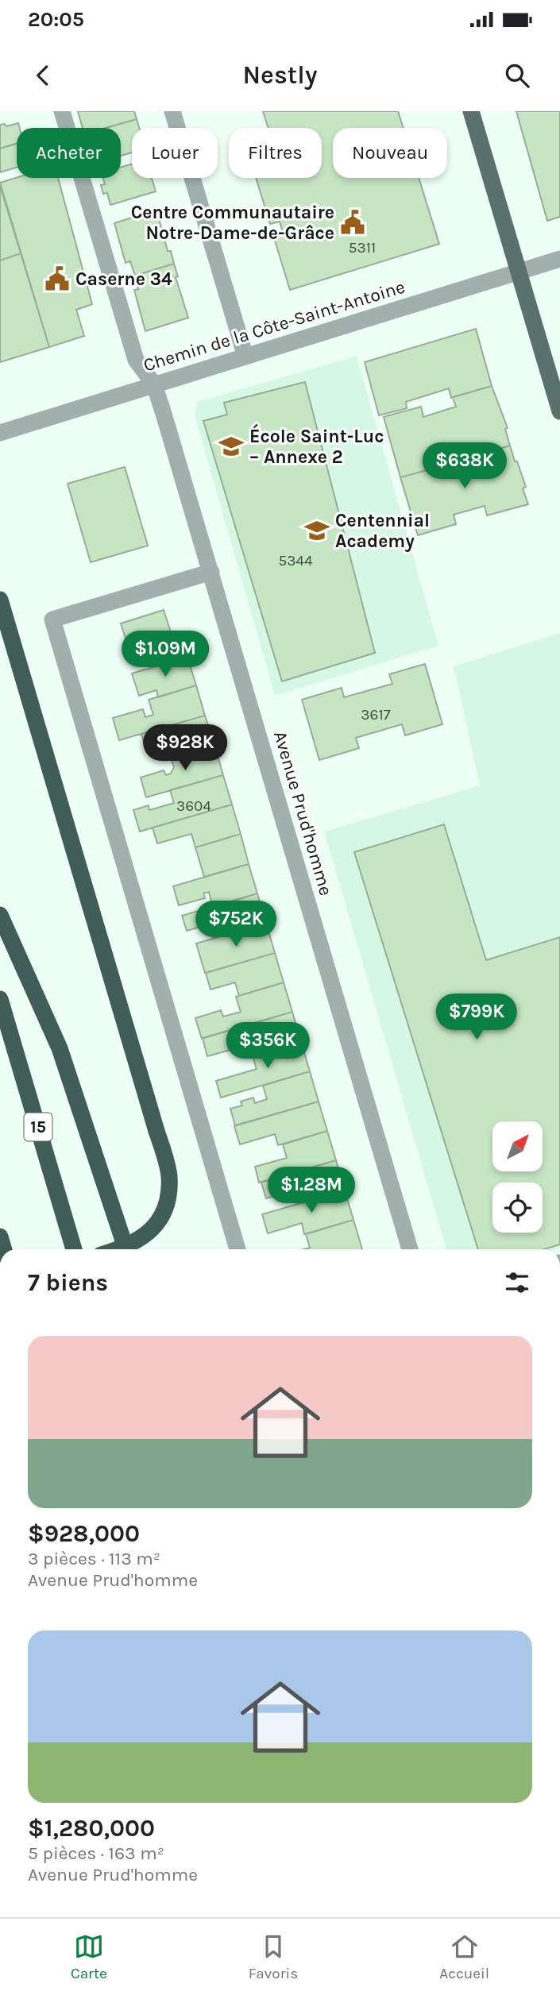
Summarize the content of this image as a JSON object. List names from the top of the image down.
{
  "streets": {
    "highway": ["15"],
    "street": ["Chemin de la Côte-Saint-Antoine", "Avenue Prud'homme"]
  },
  "crossings": [
    ["Chemin de la Côte-Saint-Antoine", "Avenue Prud'homme"]
  ],
  "places": {
    "public building": ["Centre Communautaire Notre-Dame-de-Grâce", "Caserne 34"],
    "school or university": ["École Saint-Luc – Annexe 2", "Centennial Academy"]
  },
  "house_numbers": [
    "5311",
    "5344",
    "3617",
    "3604"
  ],
  "north": "top right",
  "page": {
    "status": "20:05",
    "header": "Nestly",
    "chip": [
      "Acheter",
      "Louer",
      "Filtres",
      "Nouveau"
    ],
    "price": [
      "$638K",
      "$1.09M",
      "$928K",
      "$752K",
      "$799K",
      "$356K",
      "$1.28M"
    ],
    "heading": "7 biens",
    "list": [
      {
        "name": "$928,000",
        "note": "3 pièces · 113 m² · Avenue Prud'homme"
      },
      {
        "name": "$1,280,000",
        "note": "5 pièces · 163 m² · Avenue Prud'homme"
      }
    ],
    "tabs": ["Carte", "Favoris", "Accueil"]
  }
}
